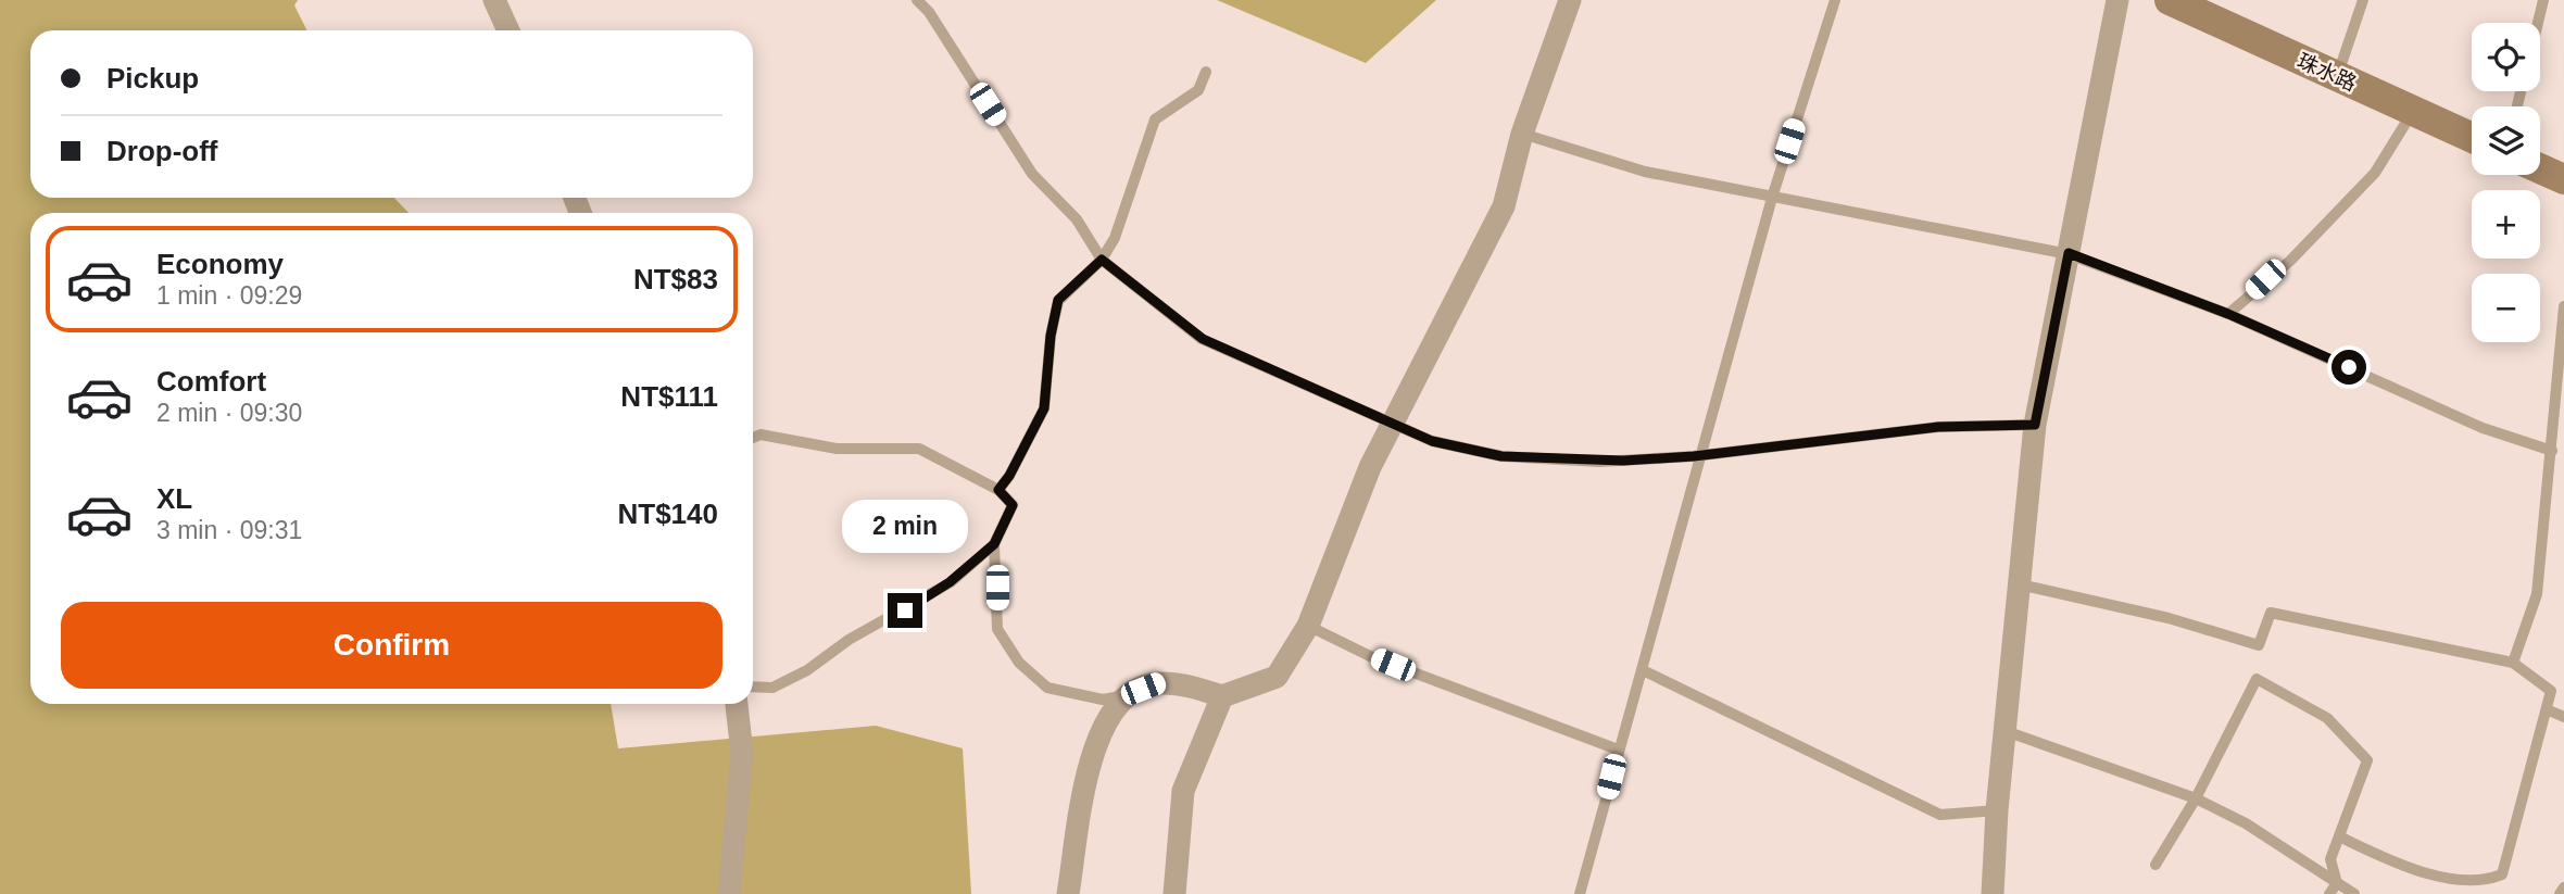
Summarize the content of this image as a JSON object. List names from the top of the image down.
{
  "streets": {
    "main road": ["珠水路"]
  },
  "page": {
    "map_buttons": ["+", "−"],
    "banner": ["Pickup", "Drop-off"],
    "list": [
      {
        "name": "Economy",
        "note": "1 min · 09:29",
        "value": "NT$83"
      },
      {
        "name": "Comfort",
        "note": "2 min · 09:30",
        "value": "NT$111"
      },
      {
        "name": "XL",
        "note": "3 min · 09:31",
        "value": "NT$140"
      }
    ],
    "bubble": "2 min",
    "buttons": "Confirm"
  }
}
